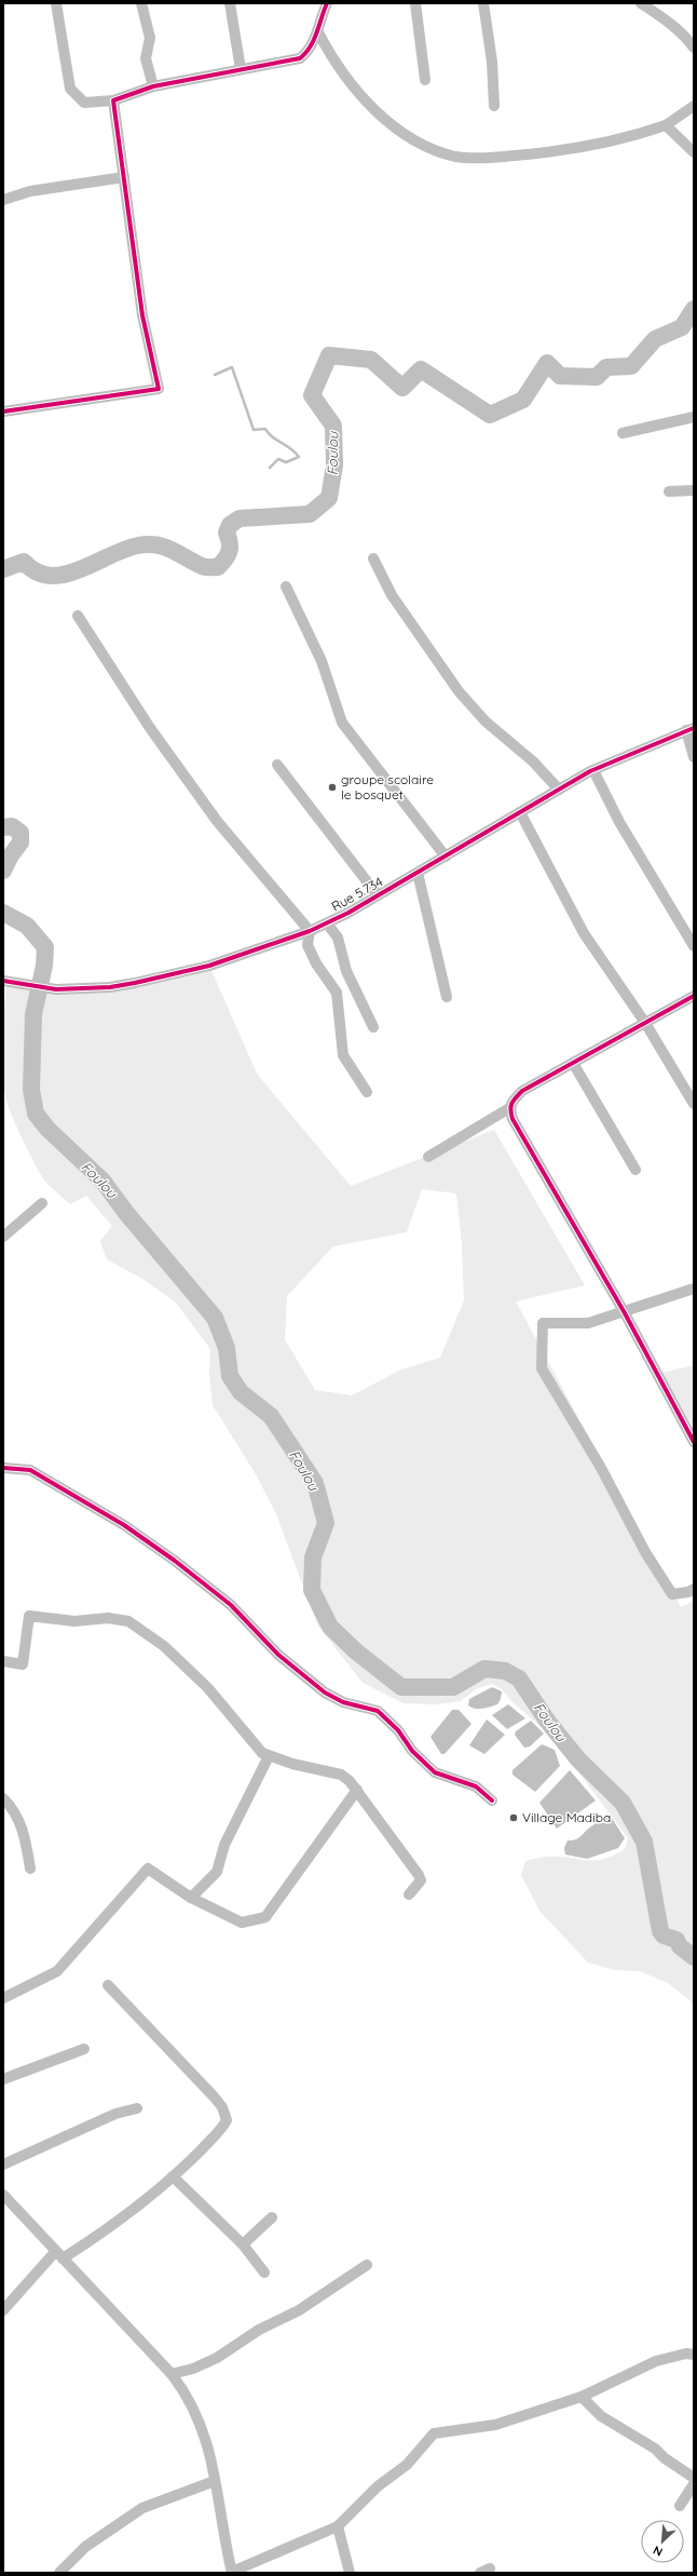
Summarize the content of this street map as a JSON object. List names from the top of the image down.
{
  "streets": {
    "street": ["Rue 5.734"]
  },
  "water": ["Foulou"],
  "places": ["groupe scolaire le bosquet", "Village Madiba"],
  "north": "bottom left"
}
